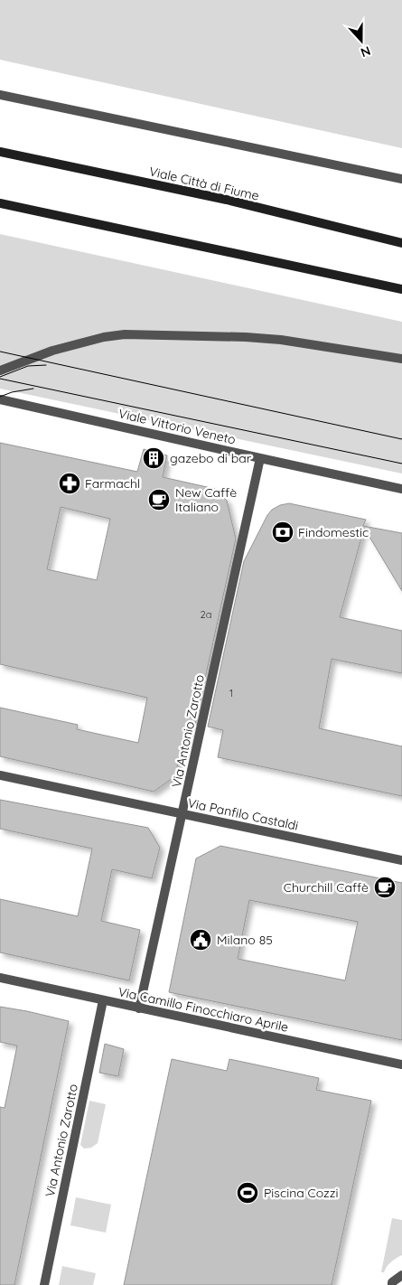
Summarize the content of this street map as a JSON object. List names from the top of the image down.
{
  "streets": {
    "main road": ["Viale Città di Fiume"],
    "street": [
      "Viale Vittorio Veneto",
      "Via Antonio Zarotto",
      "Via Panfilo Castaldi",
      "Via Camillo Finocchiaro Aprile"
    ]
  },
  "crossings": [
    ["Viale Vittorio Veneto", "Via Antonio Zarotto"],
    ["Via Antonio Zarotto", "Via Panfilo Castaldi"],
    ["Via Antonio Zarotto", "Via Camillo Finocchiaro Aprile"]
  ],
  "places": {
    "building": ["gazebo di bar"],
    "pharmacy": ["Farmachl"],
    "cafe": ["New Caffè Italiano", "Churchill Caffè"],
    "bank": ["Findomestic"],
    "public building": ["Milano 85"],
    "sports": ["Piscina Cozzi"]
  },
  "house_numbers": ["2a", "1"],
  "north": "bottom"
}
